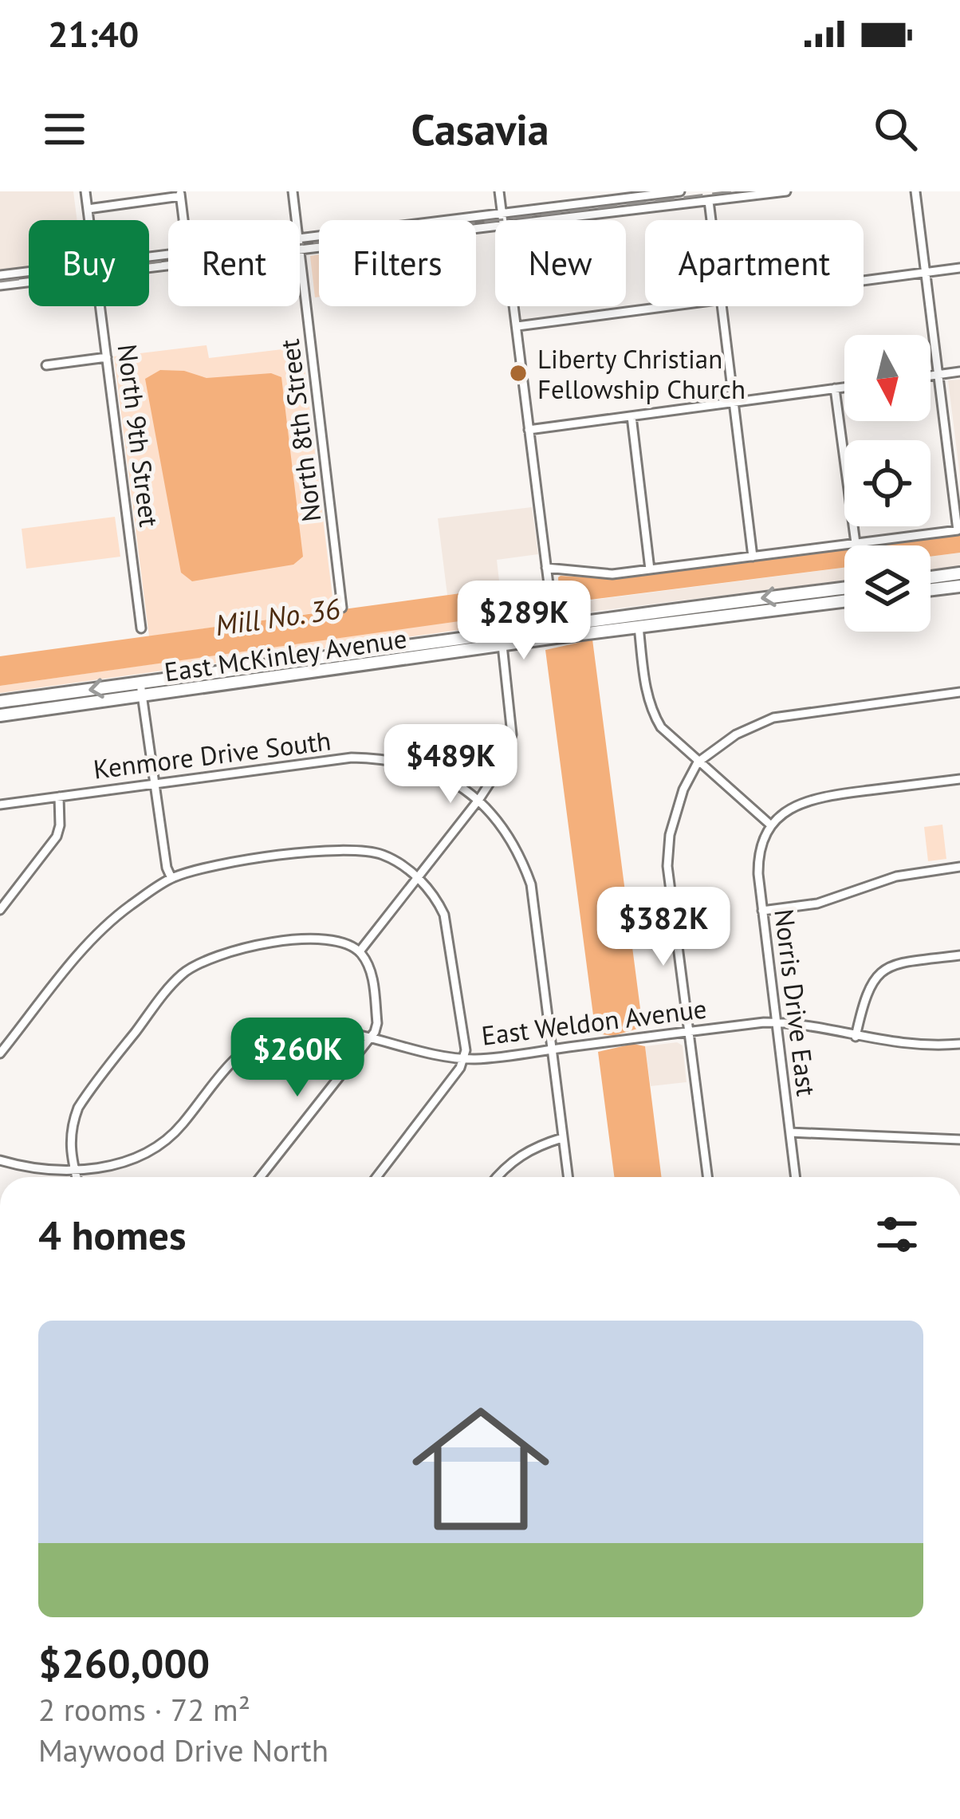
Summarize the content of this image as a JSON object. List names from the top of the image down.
{
  "streets": {
    "main road": ["East McKinley Avenue"],
    "street": [
      "North 8th Street",
      "North 9th Street",
      "Kenmore Drive South",
      "Norris Drive East",
      "East Weldon Avenue"
    ]
  },
  "crossings": [
    ["Norris Drive East", "East Weldon Avenue"]
  ],
  "water": ["Mill No. 36"],
  "places": ["Liberty Christian Fellowship Church"],
  "north": "bottom",
  "page": {
    "status": "21:40",
    "header": "Casavia",
    "chip": [
      "Buy",
      "Rent",
      "Filters",
      "New",
      "Apartment"
    ],
    "price": [
      "$289K",
      "$489K",
      "$382K",
      "$260K"
    ],
    "heading": "4 homes",
    "list": [
      {
        "name": "$260,000",
        "note": "2 rooms · 72 m² · Maywood Drive North"
      }
    ]
  }
}
